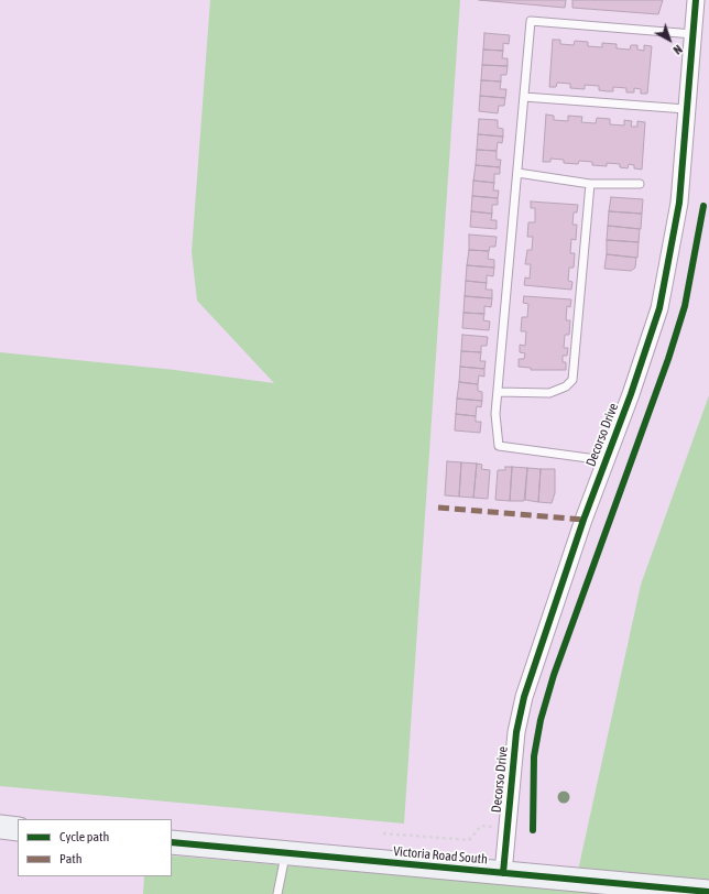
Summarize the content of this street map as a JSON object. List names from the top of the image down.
{
  "streets": {
    "main road": ["Victoria Road South"],
    "street": ["Decorso Drive"]
  },
  "crossings": [
    ["Decorso Drive", "Victoria Road South"]
  ],
  "legend": ["Cycle path", "Path"],
  "north": "bottom right"
}
